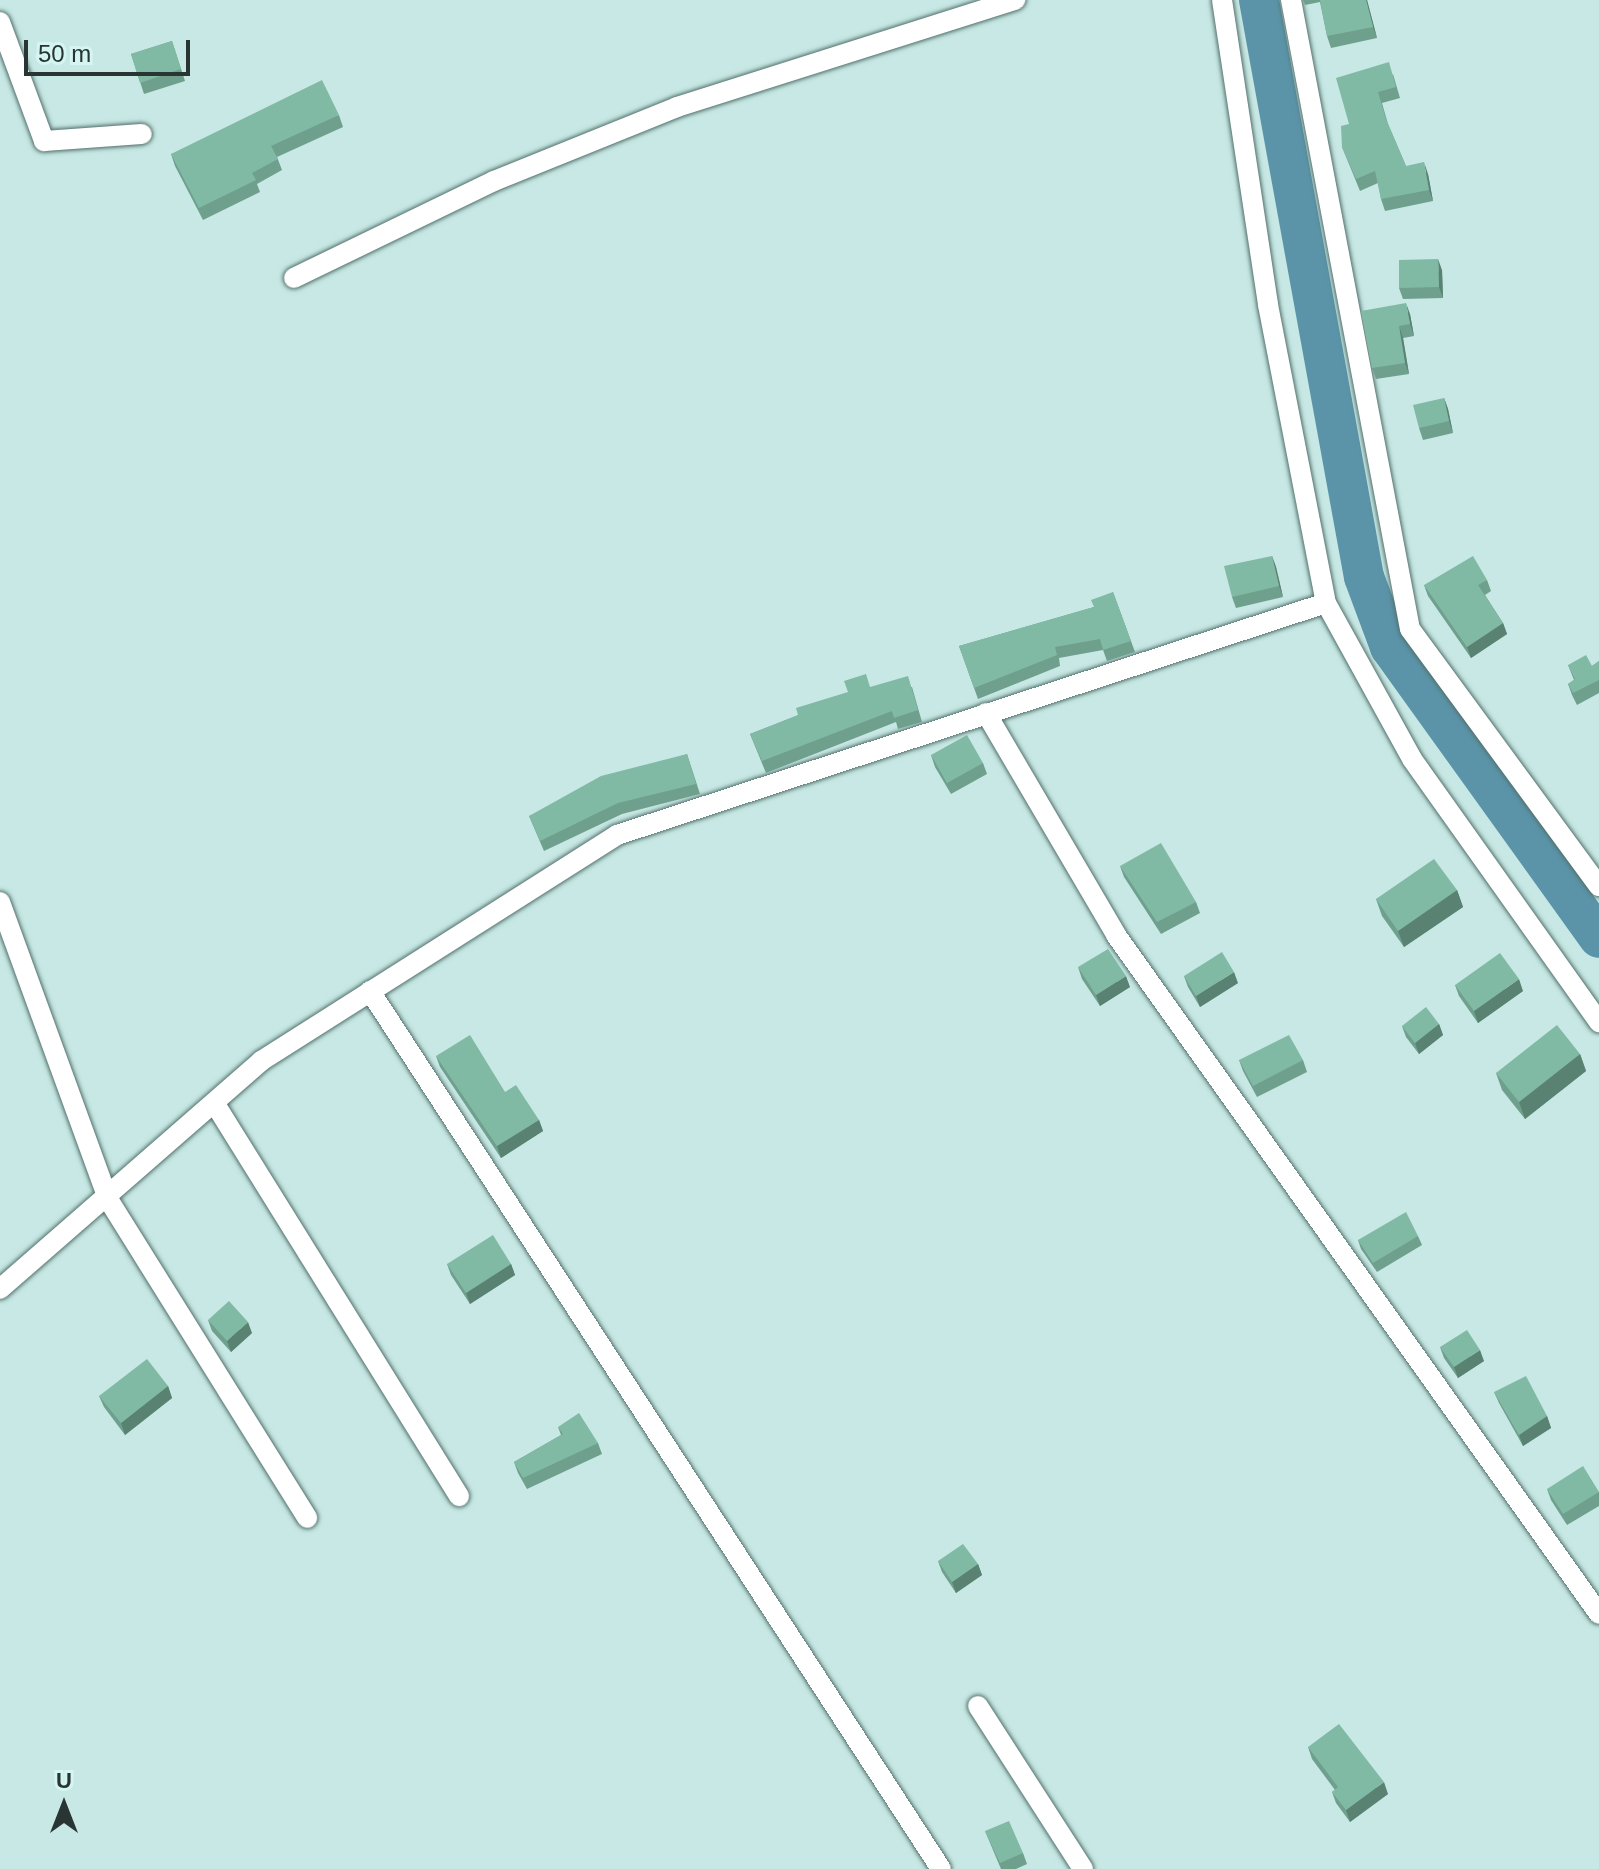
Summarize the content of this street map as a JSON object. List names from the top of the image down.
{
  "scale_bar": "50 m",
  "north": "top"
}
